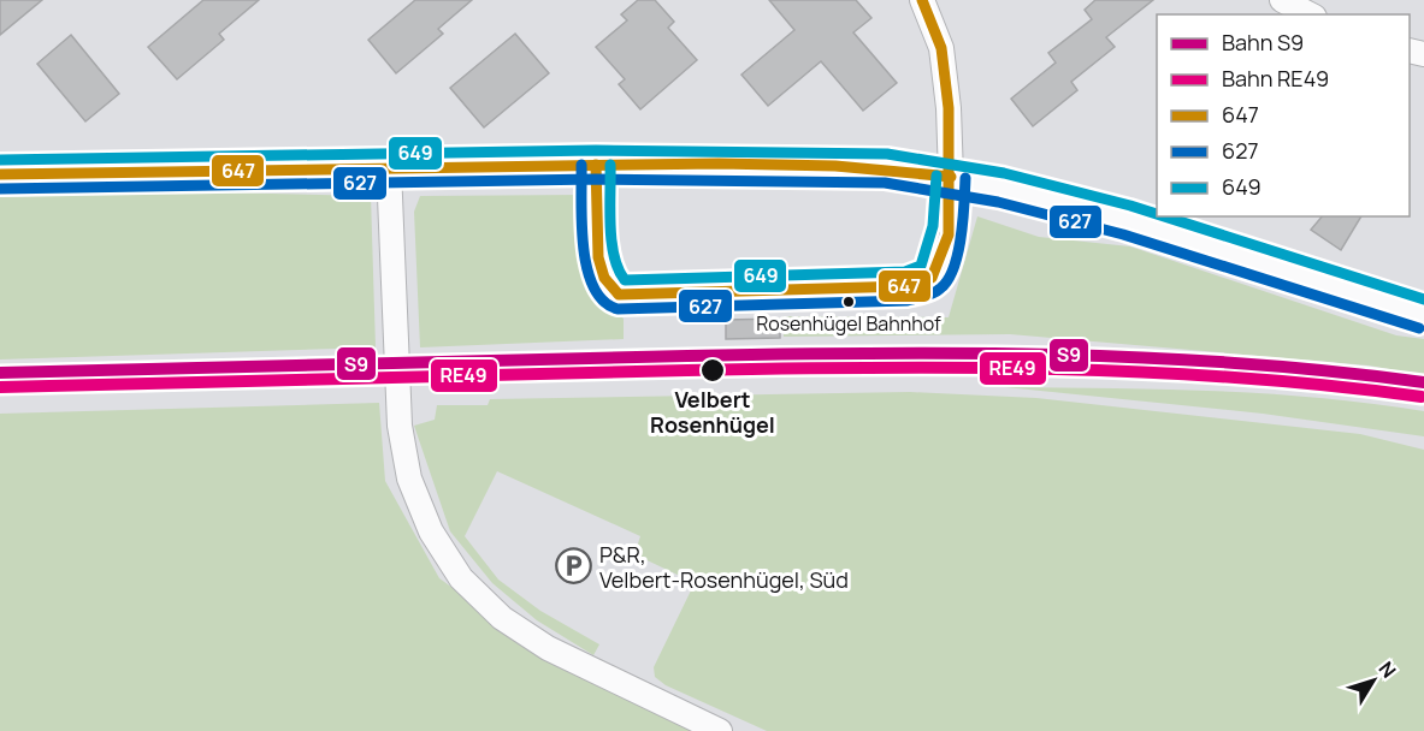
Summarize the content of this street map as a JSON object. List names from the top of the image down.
{
  "places": {
    "other": ["Rosenhügel Bahnhof", "Velbert Rosenhügel"],
    "parking": ["P&R, Velbert-Rosenhügel, Süd"]
  },
  "lines": [
    "transit line 647",
    "transit line 649",
    "transit line 627",
    "rail line S9",
    "rail line RE49"
  ],
  "legend": [
    "Bahn S9",
    "Bahn RE49",
    "647",
    "627",
    "649"
  ],
  "north": "top right"
}
